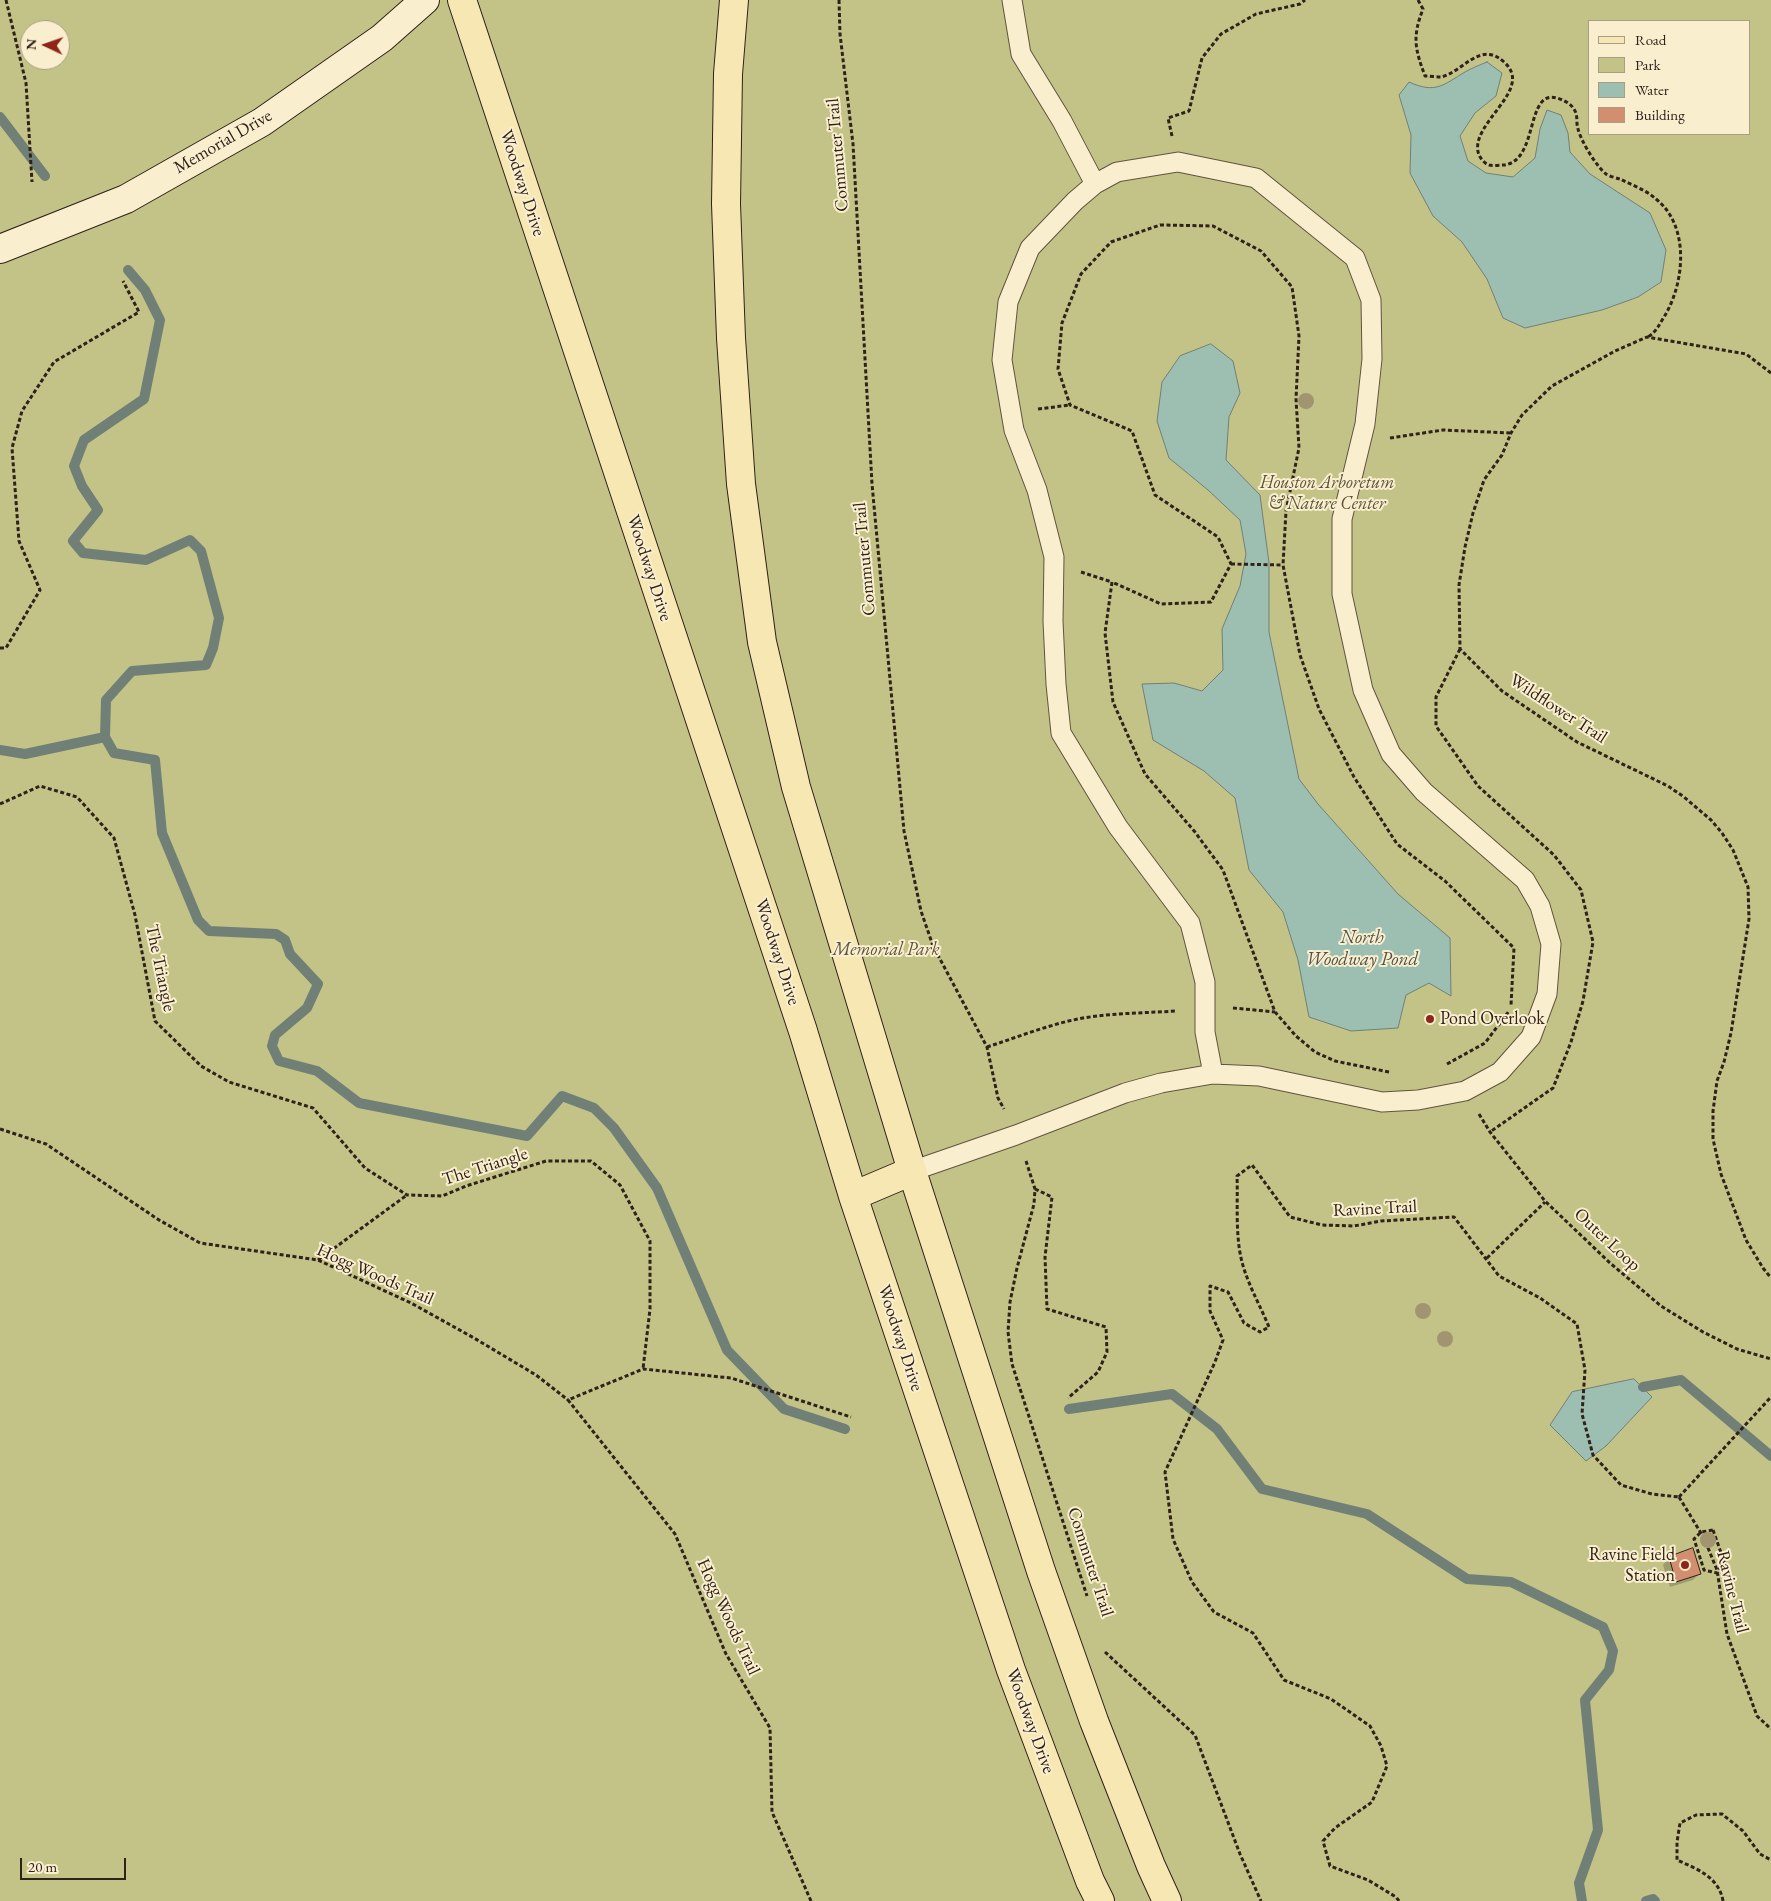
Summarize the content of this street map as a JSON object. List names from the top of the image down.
{
  "streets": {
    "main road": ["Memorial Drive", "Woodway Drive"],
    "path": [
      "Commuter Trail",
      "Wildflower Trail",
      "The Triangle",
      "Ravine Trail",
      "Outer Loop",
      "Hogg Woods Trail"
    ]
  },
  "water": ["North Woodway Pond"],
  "parks": ["Houston Arboretum & Nature Center", "Memorial Park"],
  "places": ["Pond Overlook", "Ravine Field Station"],
  "legend": [
    "Road",
    "Park",
    "Water",
    "Building"
  ],
  "scale_bar": "20 m",
  "north": "left"
}
